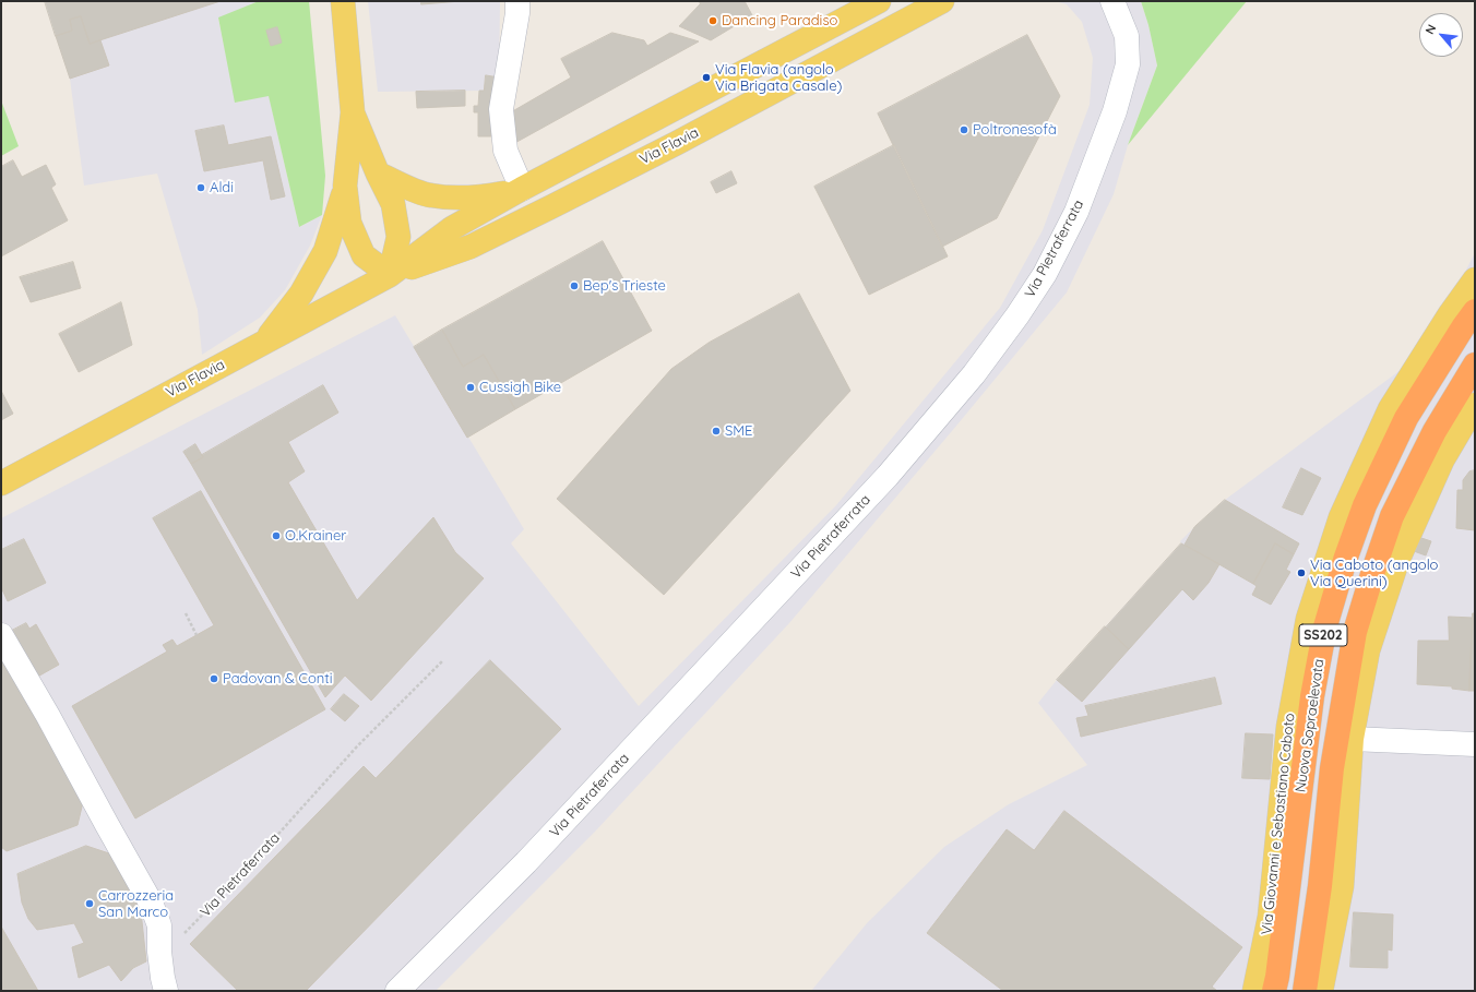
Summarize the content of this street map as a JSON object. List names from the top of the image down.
{
  "streets": {
    "highway": ["SS202", "Nuova Sopraelevata"],
    "main road": ["Via Flavia", "Via Giovanni e Sebastiano Caboto"],
    "street": ["Via Pietraferrata"]
  },
  "places": [
    "Dancing Paradiso",
    "Via Flavia (angolo Via Brigata Casale)",
    "Poltronesofà",
    "Aldi",
    "Bep's Trieste",
    "Cussigh Bike",
    "SME",
    "O.Krainer",
    "Via Caboto (angolo Via Querini)",
    "Padovan & Conti",
    "Carrozzeria San Marco"
  ],
  "north": "top left"
}
